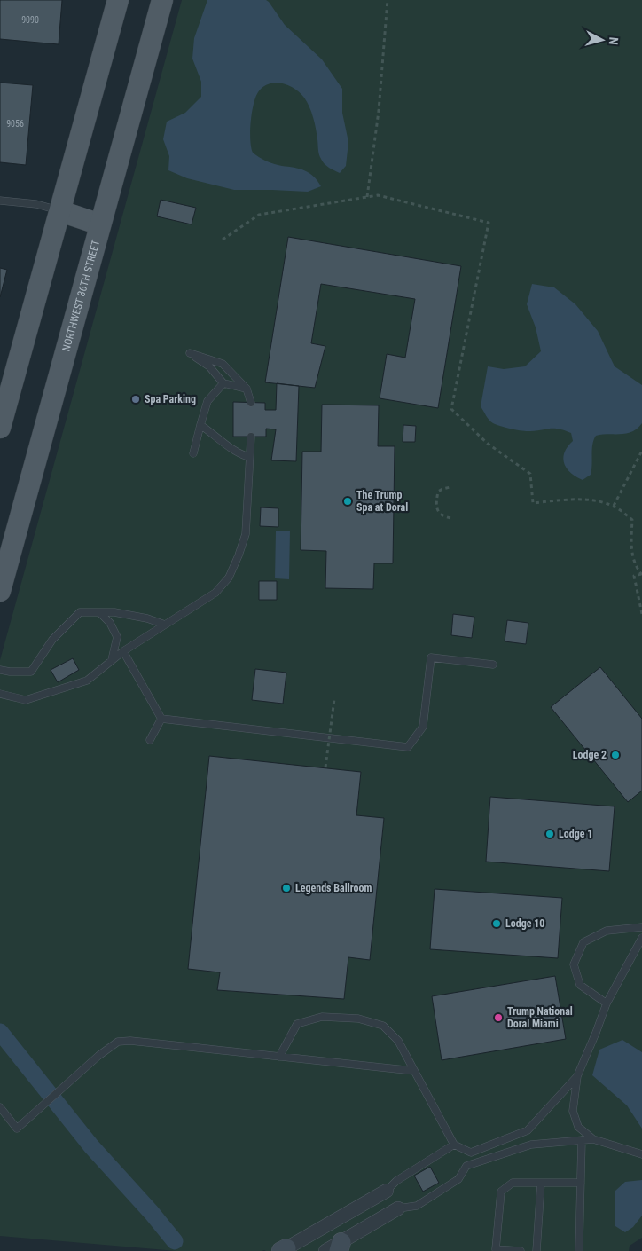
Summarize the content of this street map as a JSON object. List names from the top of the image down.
{
  "streets": {
    "main road": ["NORTHWEST 36TH STREET"]
  },
  "places": [
    "Spa Parking",
    "The Trump Spa at Doral",
    "Lodge 2",
    "Lodge 1",
    "Legends Ballroom",
    "Lodge 10",
    "Trump National Doral Miami"
  ],
  "house_numbers": ["9090", "9056"],
  "north": "right"
}
